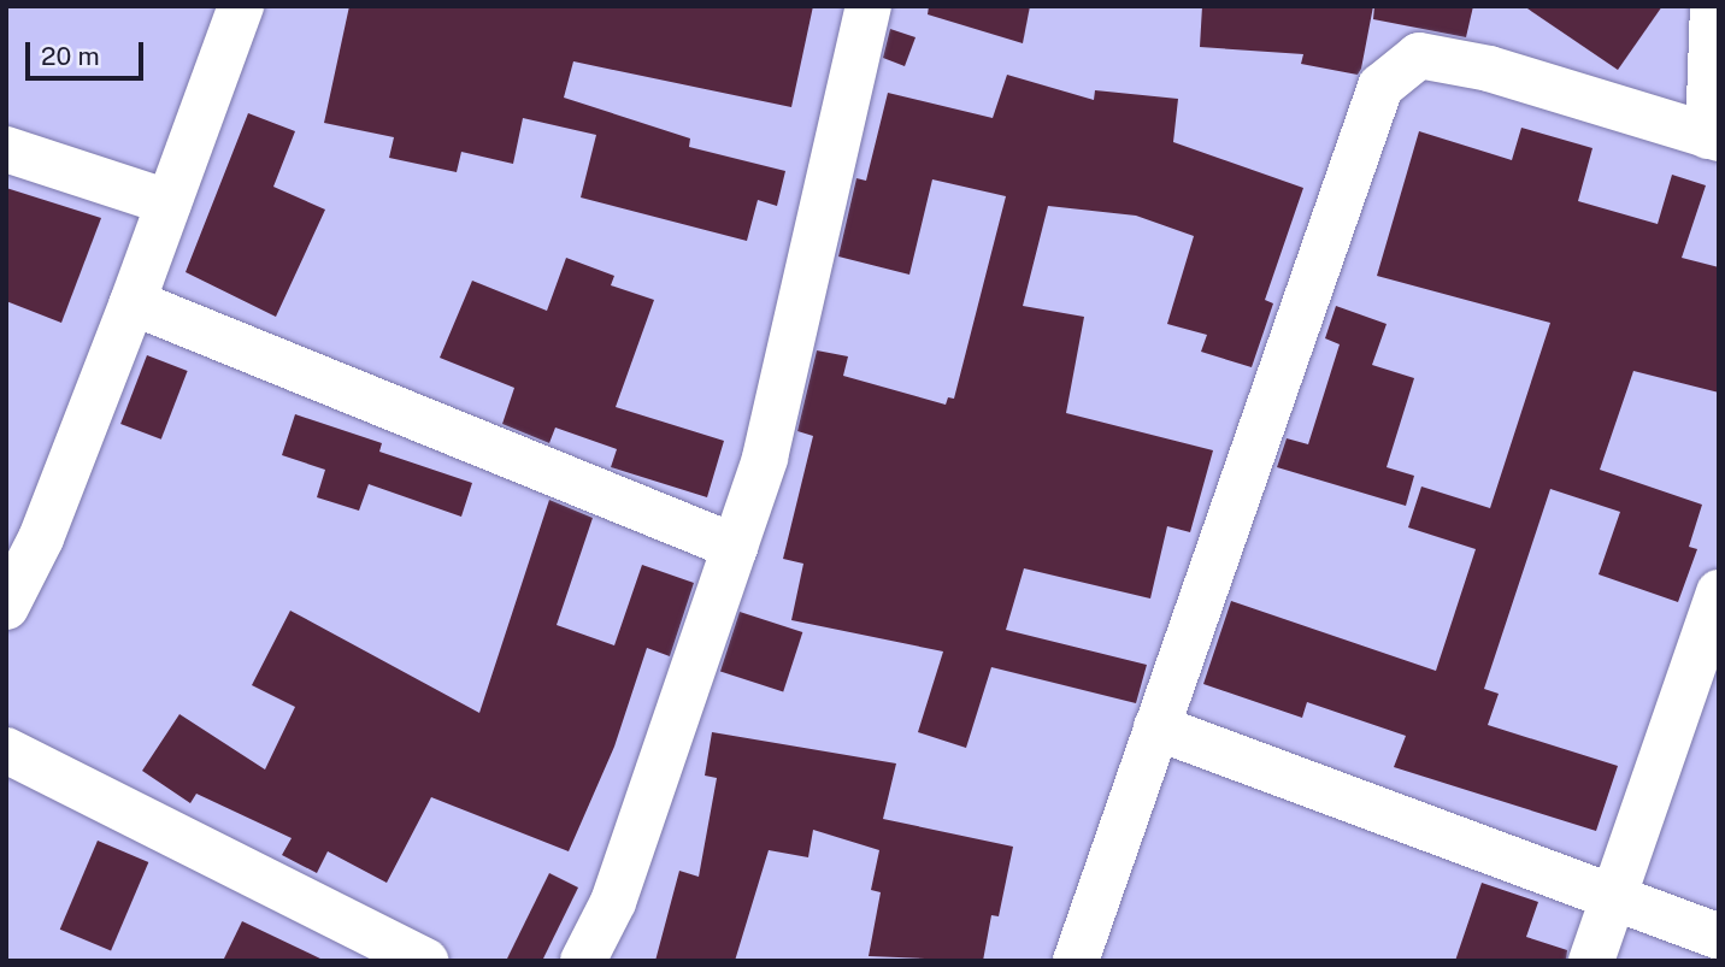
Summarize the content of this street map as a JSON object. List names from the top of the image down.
{
  "scale_bar": "20 m"
}
